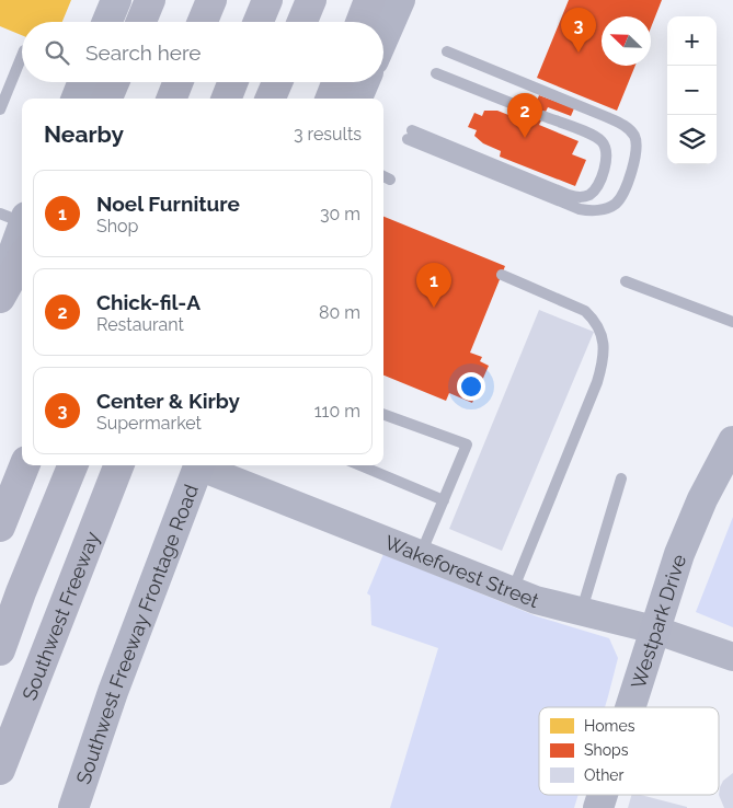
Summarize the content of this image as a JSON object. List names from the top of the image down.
{
  "streets": {
    "highway": ["Southwest Freeway"],
    "main road": ["Westpark Drive", "Southwest Freeway Frontage Road"],
    "street": ["Wakeforest Street"]
  },
  "crossings": [
    ["Wakeforest Street", "Westpark Drive"]
  ],
  "legend": ["Homes", "Shops", "Other"],
  "north": "top left",
  "page": {
    "pins": ["3", "2", "1"],
    "map_buttons": ["+", "−"],
    "search": "Search here",
    "heading": ["Nearby", "3 results"],
    "list": [
      {
        "mark": "1",
        "name": "Noel Furniture",
        "note": "Shop",
        "value": "30 m"
      },
      {
        "mark": "2",
        "name": "Chick-fil-A",
        "note": "Restaurant",
        "value": "80 m"
      },
      {
        "mark": "3",
        "name": "Center & Kirby",
        "note": "Supermarket",
        "value": "110 m"
      }
    ]
  }
}
